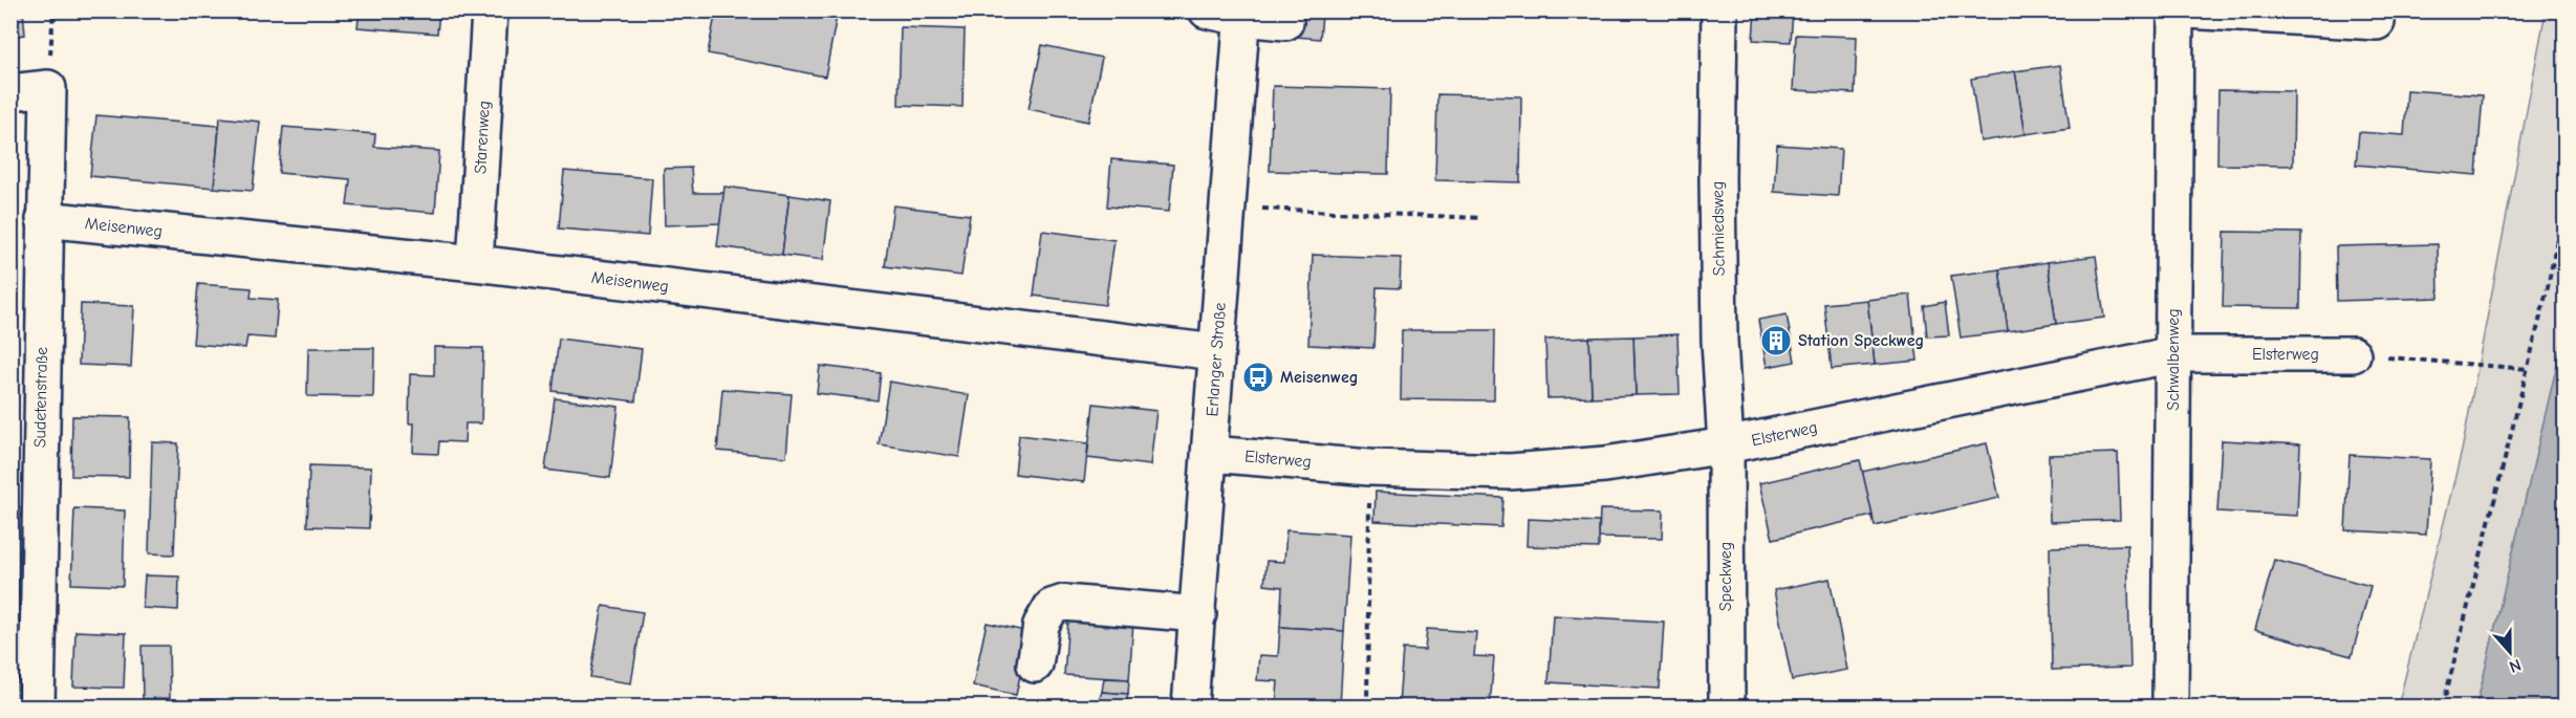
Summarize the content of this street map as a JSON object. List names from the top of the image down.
{
  "streets": {
    "street": [
      "Starenweg",
      "Meisenweg",
      "Schmiedsweg",
      "Elsterweg",
      "Erlanger Straße",
      "Schwalbenweg",
      "Sudetenstraße",
      "Speckweg"
    ]
  },
  "crossings": [
    ["Starenweg", "Meisenweg"],
    ["Meisenweg", "Erlanger Straße"],
    ["Meisenweg", "Sudetenstraße"],
    ["Schmiedsweg", "Elsterweg"],
    ["Schmiedsweg", "Speckweg"],
    ["Elsterweg", "Erlanger Straße"],
    ["Elsterweg", "Schwalbenweg"],
    ["Elsterweg", "Speckweg"]
  ],
  "places": {
    "building": ["Station Speckweg"],
    "bus stop": ["Meisenweg"]
  },
  "north": "bottom"
}
